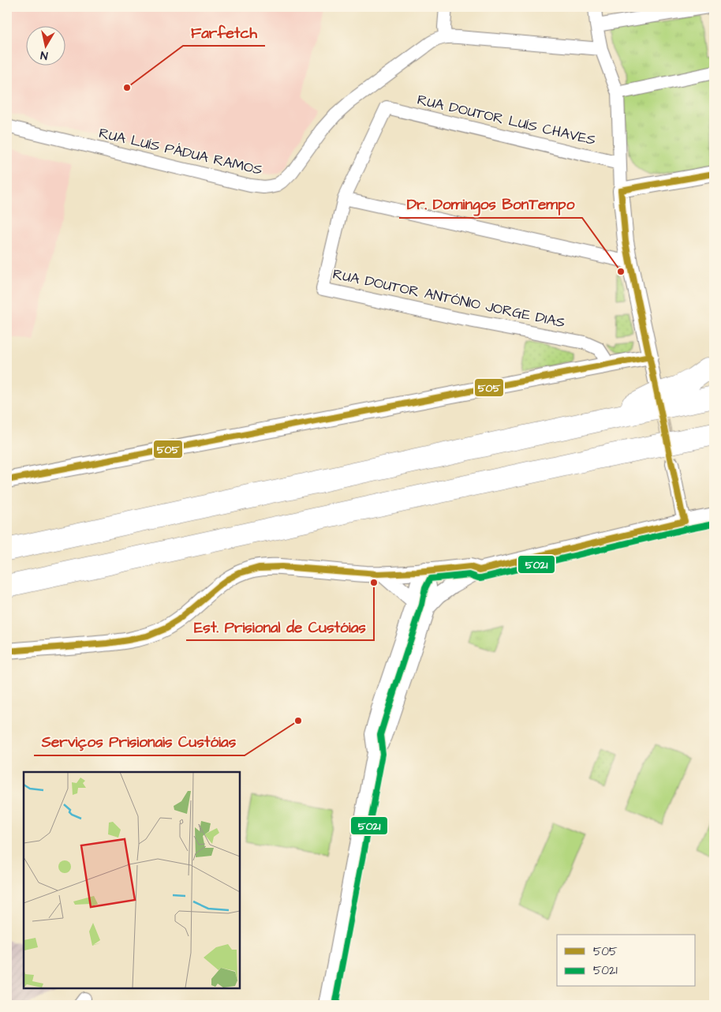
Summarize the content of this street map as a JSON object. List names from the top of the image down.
{
  "streets": {
    "street": ["RUA DOUTOR LUÍS CHAVES", "RUA LUÍS PÁDUA RAMOS", "RUA DOUTOR ANTÓNIO JORGE DIAS"]
  },
  "crossings": [
    ["RUA DOUTOR LUÍS CHAVES", "RUA DOUTOR ANTÓNIO JORGE DIAS"]
  ],
  "places": [
    "Farfetch",
    "Dr. Domingos BonTempo",
    "Est. Prisional de Custóias",
    "Serviços Prisionais Custóias"
  ],
  "lines": ["transit line 505", "transit line 5021"],
  "legend": ["505", "5021"],
  "north": "bottom"
}
